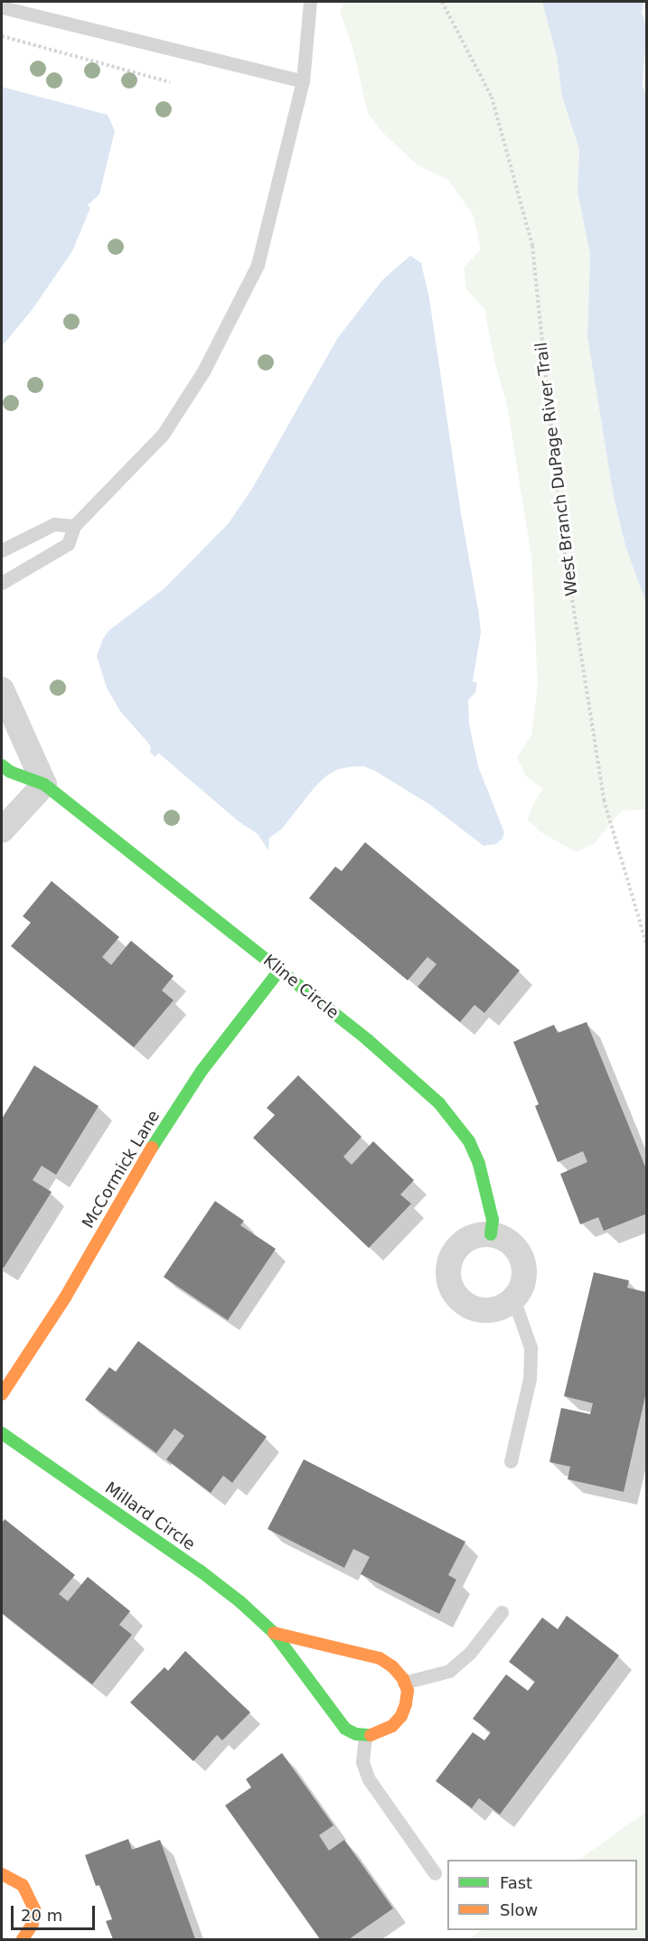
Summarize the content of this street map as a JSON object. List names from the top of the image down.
{
  "streets": {
    "street": ["Kline Circle", "McCormick Lane", "Millard Circle"],
    "path": ["West Branch DuPage River Trail"]
  },
  "crossings": [
    ["Kline Circle", "McCormick Lane"]
  ],
  "legend": ["Fast", "Slow"],
  "scale_bar": "20 m"
}
